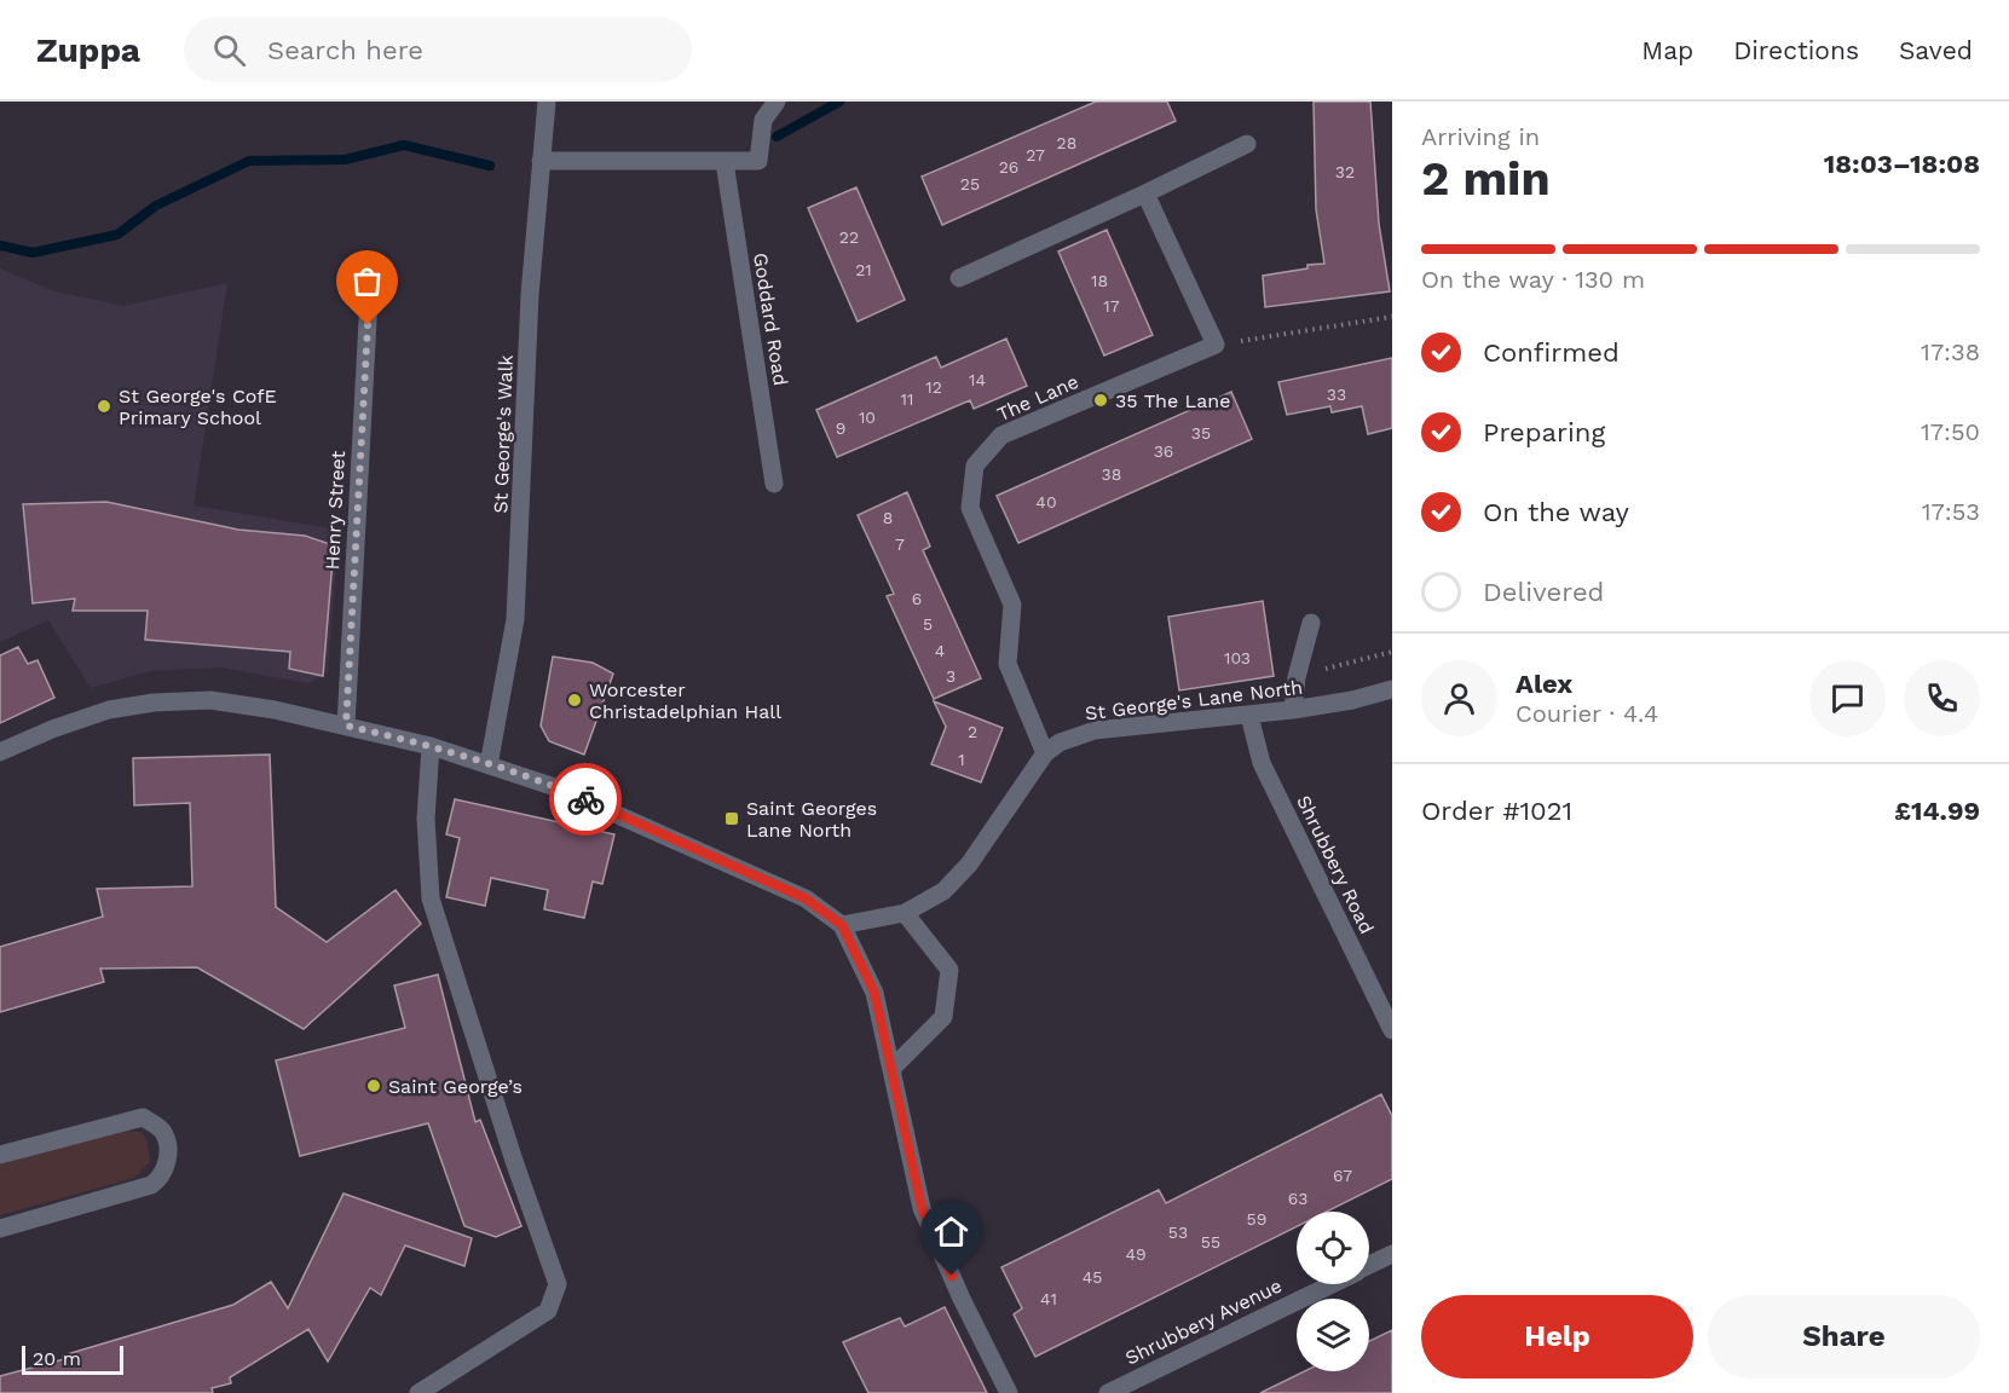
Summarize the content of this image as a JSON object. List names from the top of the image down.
{
  "streets": {
    "street": [
      "Goddard Road",
      "The Lane",
      "St George's Walk",
      "Henry Street",
      "St George's Lane North",
      "Shrubbery Road",
      "Shrubbery Avenue"
    ]
  },
  "crossings": [
    ["The Lane", "St George's Lane North"],
    ["St George's Lane North", "Shrubbery Road"]
  ],
  "places": {
    "other": [
      "35 The Lane",
      "St George's CofE Primary School",
      "Worcester Christadelphian Hall",
      "Saint George’s"
    ],
    "transit": ["Saint Georges Lane North"]
  },
  "house_numbers": [
    "28",
    "27",
    "26",
    "32",
    "25",
    "22",
    "21",
    "18",
    "17",
    "14",
    "12",
    "33",
    "11",
    "10",
    "9",
    "35",
    "36",
    "38",
    "40",
    "8",
    "7",
    "6",
    "5",
    "4",
    "103",
    "3",
    "2",
    "1",
    "67",
    "63",
    "59",
    "53",
    "55",
    "49",
    "45",
    "41"
  ],
  "scale_bar": "20 m",
  "page": {
    "header": "Zuppa",
    "search": "Search here",
    "nav": ["Map", "Directions", "Saved"],
    "heading": ["2 min", "Arriving in", "18:03–18:08"],
    "panel": [
      "Alex",
      "Courier · 4.4",
      "Order #1021",
      "£14.99"
    ],
    "bar": "On the way · 130 m",
    "list": [
      ["Confirmed", "17:38"],
      ["Preparing", "17:50"],
      ["On the way", "17:53"],
      "Delivered"
    ],
    "buttons": ["Help", "Share"],
    "scale": "20 m"
  }
}
